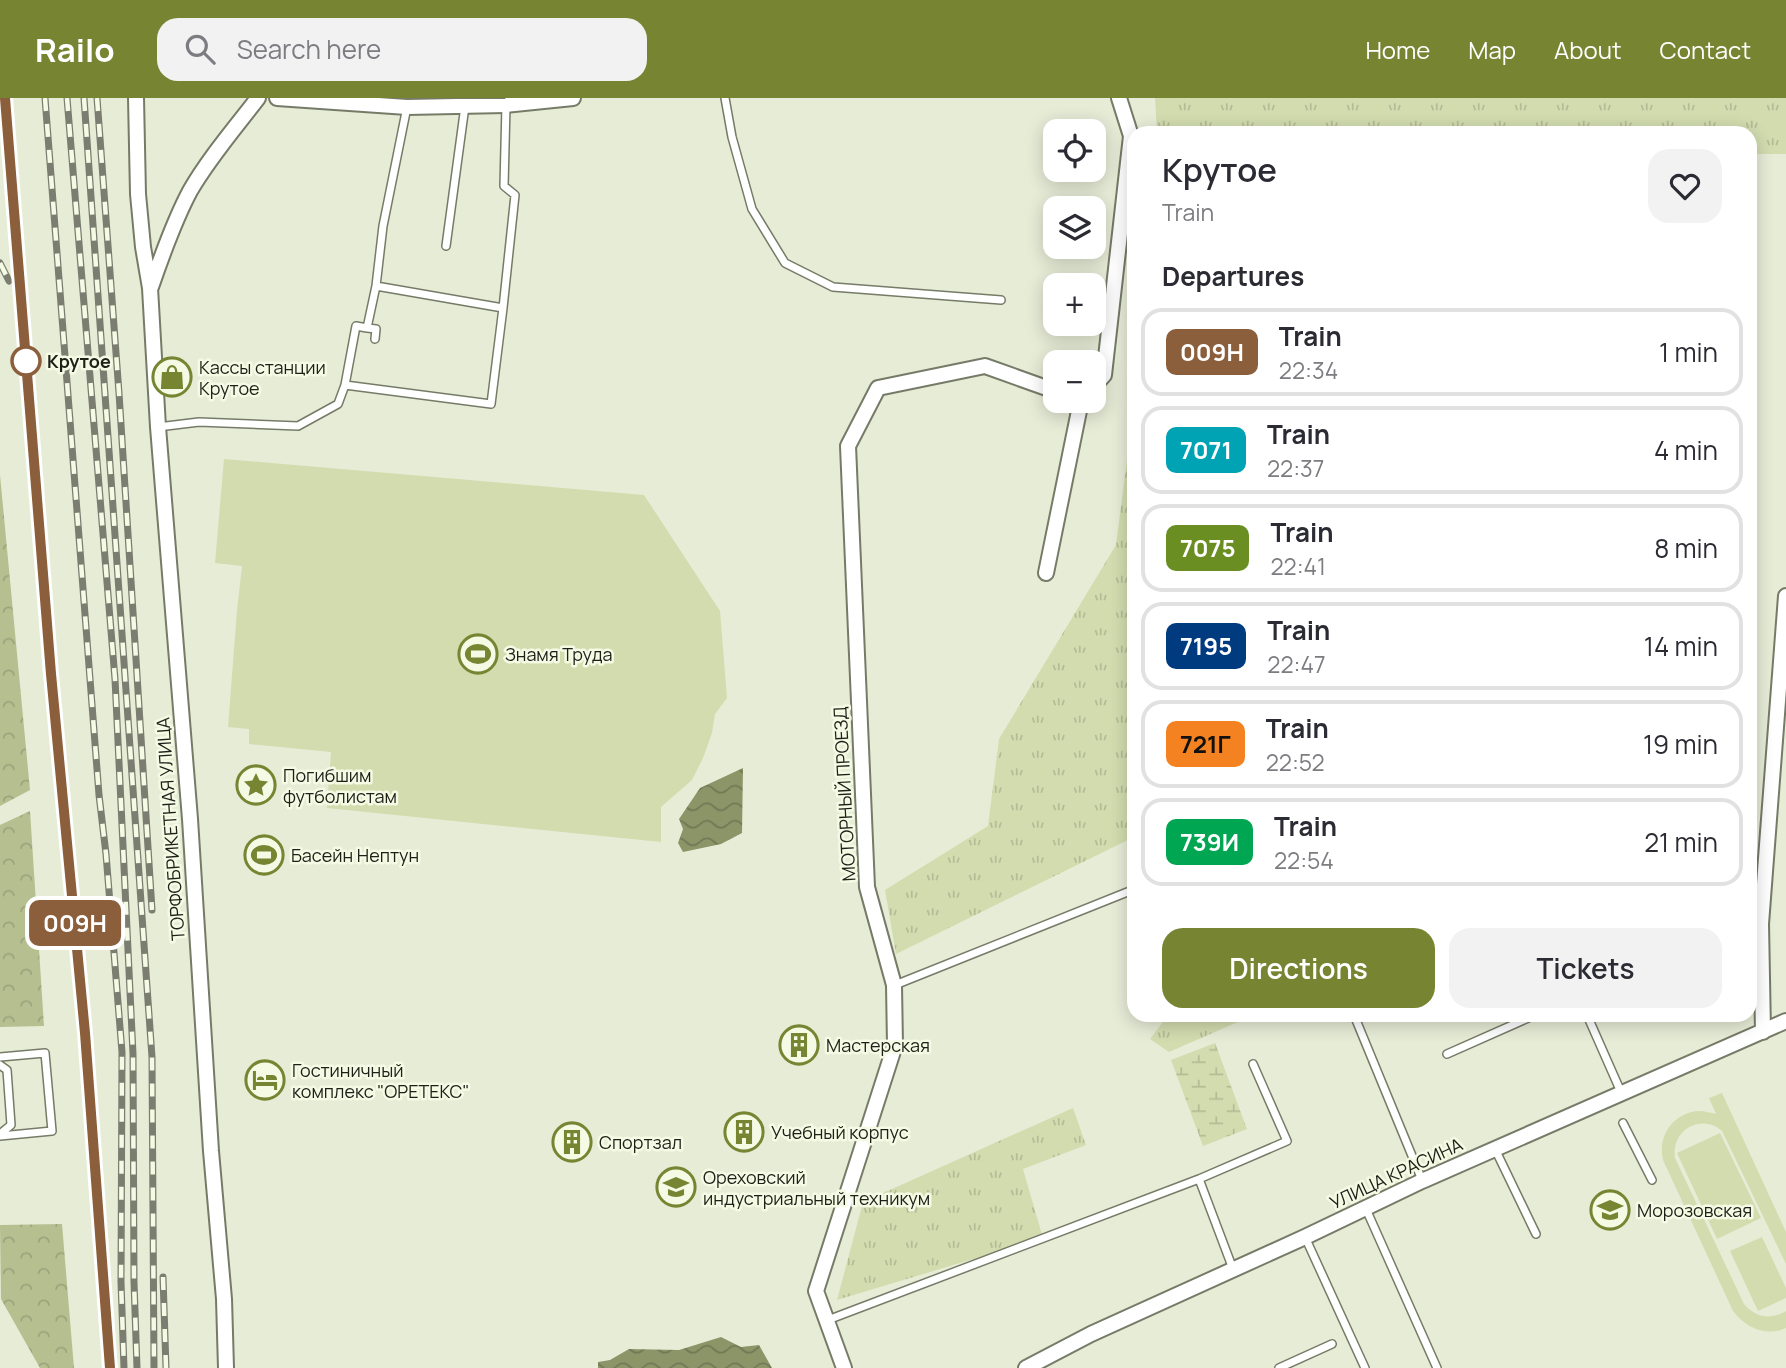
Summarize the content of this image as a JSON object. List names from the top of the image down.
{
  "streets": {
    "street": ["МОТОРНЫЙ ПРОЕЗД", "ТОРФОБРИКЕТНАЯ УЛИЦА", "УЛИЦА КРАСИНА"]
  },
  "places": {
    "other": ["Крутое"],
    "shop": ["Кассы станции Крутое"],
    "sports": ["Знамя Труда", "Басейн Нептун"],
    "place": ["Погибшим футболистам"],
    "building": ["Мастерская", "Учебный корпус", "Спортзал"],
    "hotel": ["Гостиничный комплекс \"ОРЕТЕКС\""],
    "school or university": ["Ореховский индустриальный техникум", "Морозовская"]
  },
  "page": {
    "header": "Railo",
    "search": "Search here",
    "nav": [
      "Home",
      "Map",
      "About",
      "Contact"
    ],
    "on_map": "009Н",
    "map_buttons": ["+", "−"],
    "heading": [
      ["Крутое", "Train"],
      "Departures"
    ],
    "list": [
      {
        "mark": "009Н",
        "name": "Train",
        "note": "22:34",
        "value": "1 min"
      },
      {
        "mark": "7071",
        "name": "Train",
        "note": "22:37",
        "value": "4 min"
      },
      {
        "mark": "7075",
        "name": "Train",
        "note": "22:41",
        "value": "8 min"
      },
      {
        "mark": "7195",
        "name": "Train",
        "note": "22:47",
        "value": "14 min"
      },
      {
        "mark": "721Г",
        "name": "Train",
        "note": "22:52",
        "value": "19 min"
      },
      {
        "mark": "739И",
        "name": "Train",
        "note": "22:54",
        "value": "21 min"
      }
    ],
    "buttons": ["Directions", "Tickets"]
  }
}
